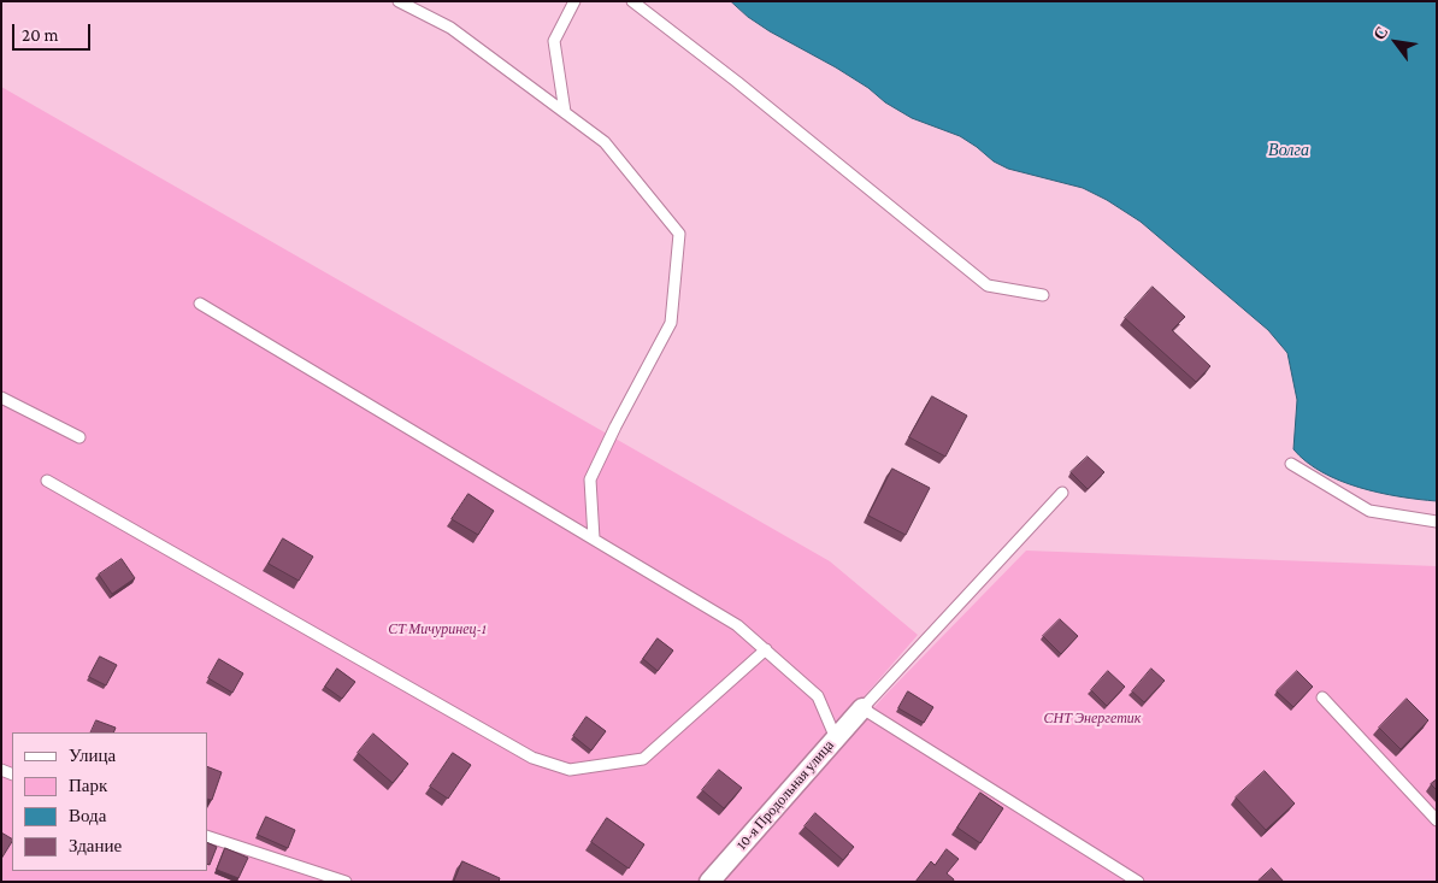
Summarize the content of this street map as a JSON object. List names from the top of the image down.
{
  "streets": {
    "street": ["10-я Продольная улица"]
  },
  "water": ["Волга"],
  "parks": ["СТ Мичуринец-1", "СНТ Энергетик"],
  "legend": [
    "Улица",
    "Парк",
    "Вода",
    "Здание"
  ],
  "scale_bar": "20 m",
  "north": "top left"
}
